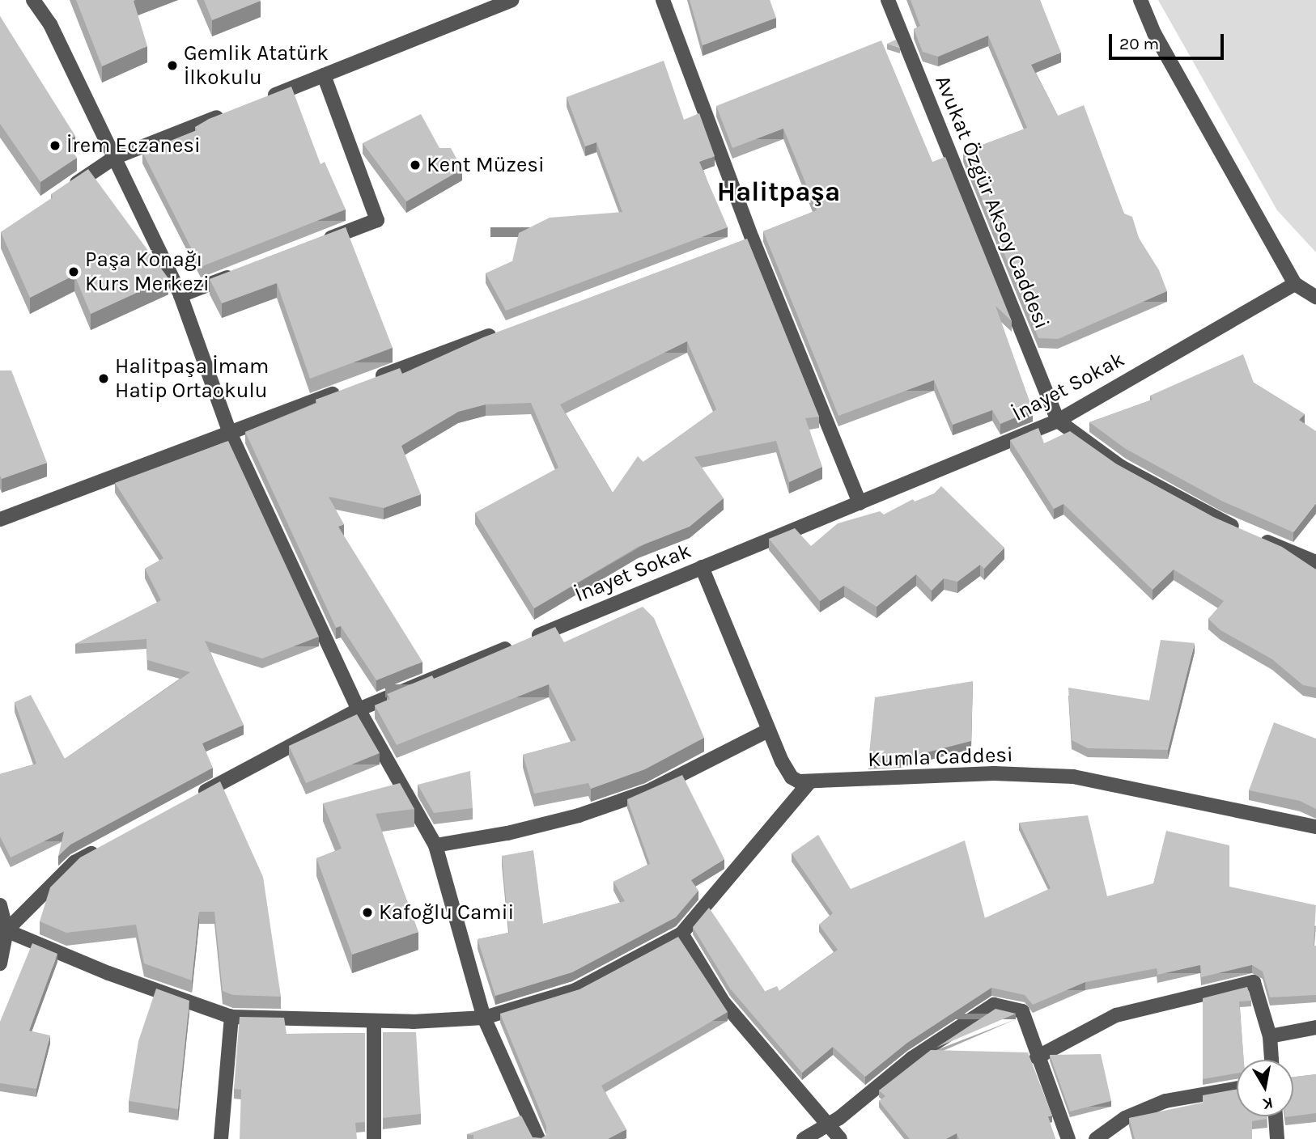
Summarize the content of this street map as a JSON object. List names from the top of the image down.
{
  "streets": {
    "street": ["Avukat Özgür Aksoy Caddesi", "İnayet Sokak", "Kumla Caddesi"]
  },
  "crossings": [
    ["Avukat Özgür Aksoy Caddesi", "İnayet Sokak"]
  ],
  "districts": ["Halitpaşa"],
  "places": [
    "Gemlik Atatürk İlkokulu",
    "İrem Eczanesi",
    "Kent Müzesi",
    "Paşa Konağı Kurs Merkezi",
    "Halitpaşa İmam Hatip Ortaokulu",
    "Kafoğlu Camii"
  ],
  "scale_bar": "20 m",
  "north": "bottom"
}
